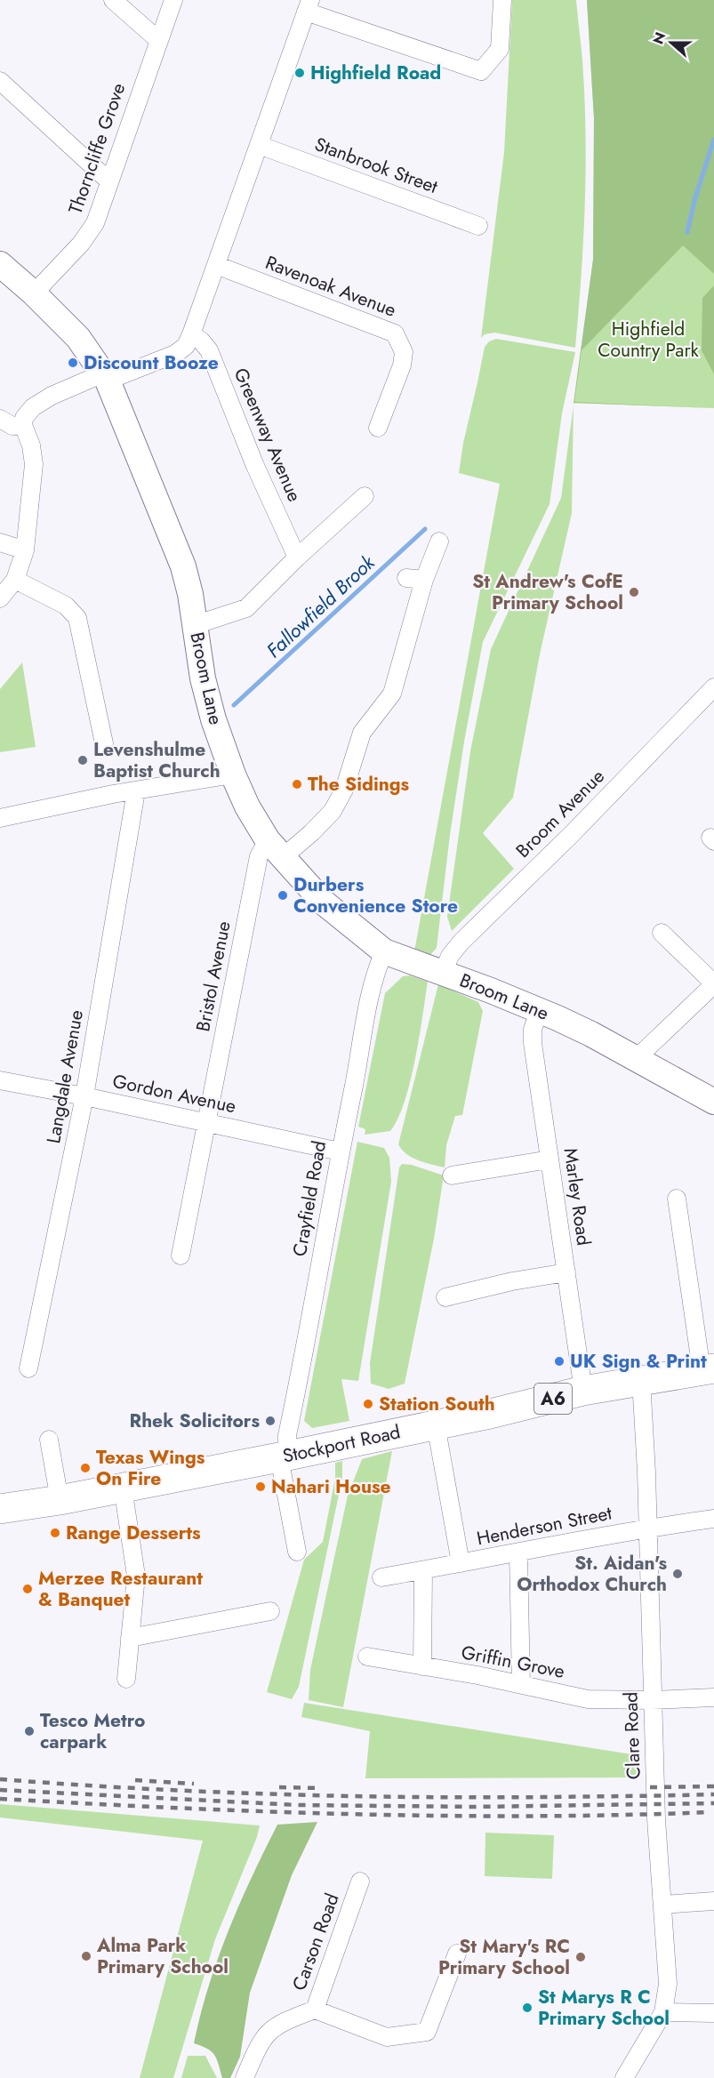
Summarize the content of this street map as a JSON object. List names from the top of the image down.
{
  "streets": {
    "highway": ["A6", "Stockport Road"],
    "main road": ["Broom Lane"],
    "street": [
      "Thorncliffe Grove",
      "Stanbrook Street",
      "Ravenoak Avenue",
      "Greenway Avenue",
      "Broom Avenue",
      "Bristol Avenue",
      "Langdale Avenue",
      "Gordon Avenue",
      "Marley Road",
      "Crayfield Road",
      "Henderson Street",
      "Griffin Grove",
      "Clare Road",
      "Carson Road"
    ]
  },
  "crossings": [
    ["Thorncliffe Grove", "Broom Lane"],
    ["Broom Lane", "Broom Avenue"],
    ["Broom Lane", "Bristol Avenue"],
    ["Broom Lane", "Marley Road"],
    ["Broom Lane", "Crayfield Road"],
    ["Bristol Avenue", "Gordon Avenue"],
    ["Langdale Avenue", "Gordon Avenue"],
    ["Gordon Avenue", "Crayfield Road"],
    ["Marley Road", "Stockport Road"],
    ["Crayfield Road", "Stockport Road"],
    ["Stockport Road", "Clare Road"],
    ["Henderson Street", "Clare Road"],
    ["Griffin Grove", "Clare Road"]
  ],
  "water": ["Fallowfield Brook"],
  "parks": ["Highfield Country Park"],
  "places": [
    "Highfield Road",
    "Discount Booze",
    "St Andrew's CofE Primary School",
    "Levenshulme Baptist Church",
    "The Sidings",
    "Durbers Convenience Store",
    "UK Sign & Print",
    "Station South",
    "Rhek Solicitors",
    "Texas Wings On Fire",
    "Nahari House",
    "Range Desserts",
    "St. Aidan's Orthodox Church",
    "Merzee Restaurant & Banquet",
    "Tesco Metro carpark",
    "Alma Park Primary School",
    "St Mary's RC Primary School",
    "St Marys R C Primary School"
  ],
  "north": "left"
}
